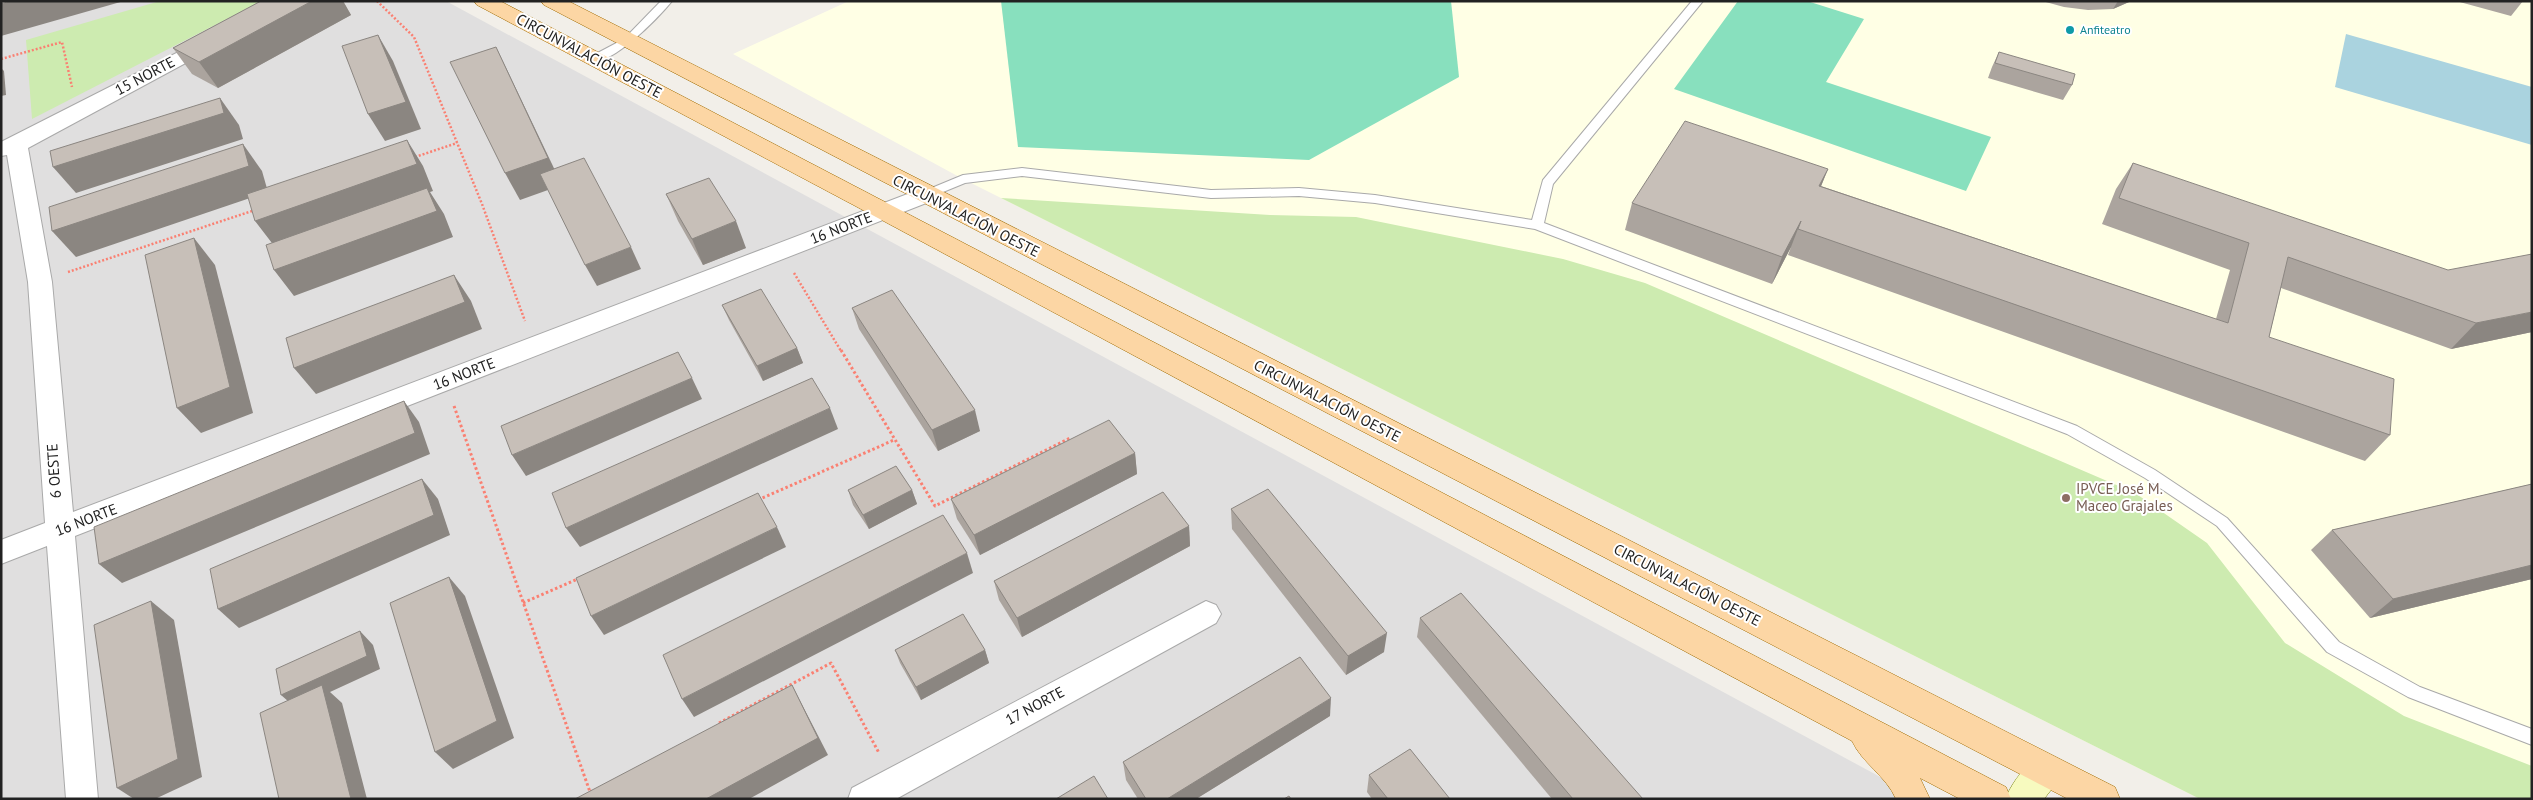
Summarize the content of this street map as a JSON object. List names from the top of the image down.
{
  "streets": {
    "main road": ["CIRCUNVALACIÓN OESTE"],
    "street": [
      "15 NORTE",
      "16 NORTE",
      "6 OESTE",
      "17 NORTE"
    ]
  },
  "crossings": [
    ["CIRCUNVALACIÓN OESTE", "16 NORTE"],
    ["15 NORTE", "6 OESTE"],
    ["16 NORTE", "6 OESTE"]
  ],
  "places": ["Anfiteatro", "IPVCE José M. Maceo Grajales"]
}
